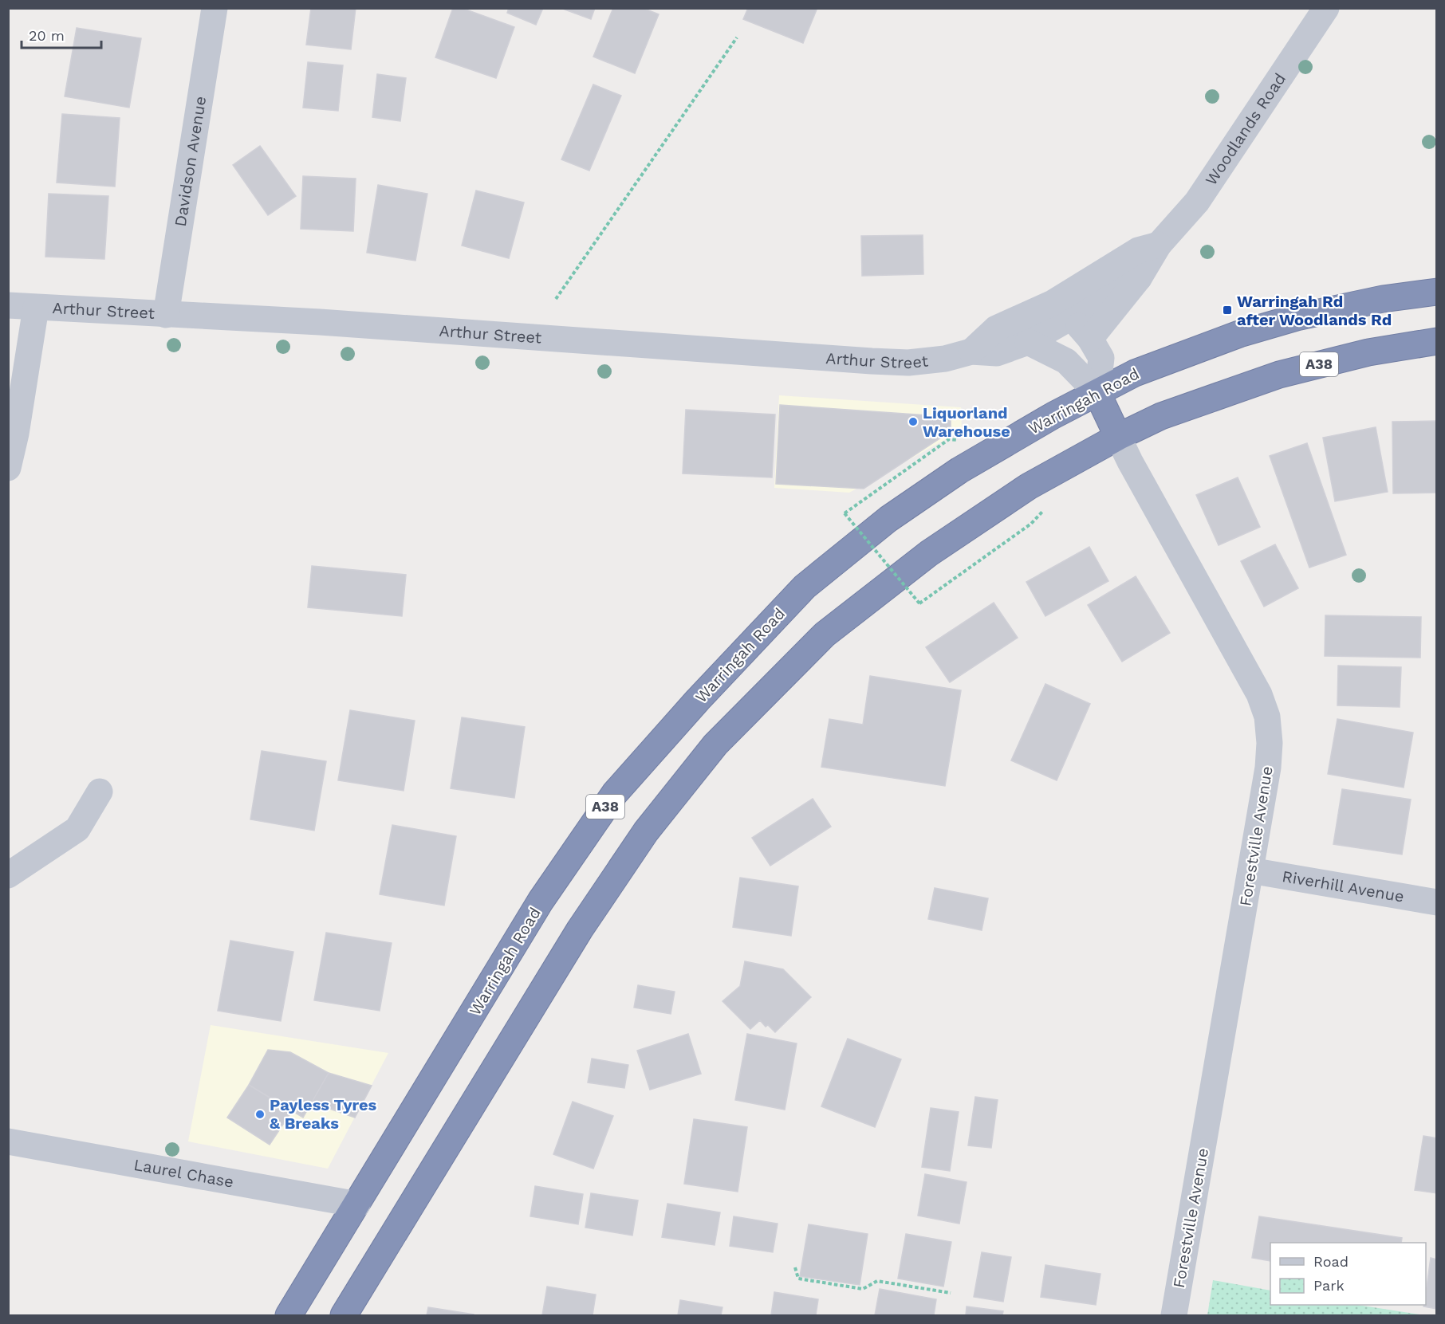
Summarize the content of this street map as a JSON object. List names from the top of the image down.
{
  "streets": {
    "highway": ["A38", "Warringah Road", "Forestville Avenue"],
    "street": [
      "Woodlands Road",
      "Davidson Avenue",
      "Arthur Street",
      "Riverhill Avenue",
      "Laurel Chase"
    ]
  },
  "crossings": [
    ["Woodlands Road", "Arthur Street"],
    ["Davidson Avenue", "Arthur Street"],
    ["A38", "Forestville Avenue"],
    ["Warringah Road", "Forestville Avenue"],
    ["Warringah Road", "Laurel Chase"],
    ["Forestville Avenue", "Riverhill Avenue"]
  ],
  "places": {
    "transit": ["Warringah Rd after Woodlands Rd"],
    "other": ["Liquorland Warehouse", "Payless Tyres & Breaks"]
  },
  "legend": ["Road", "Park"],
  "scale_bar": "20 m"
}
